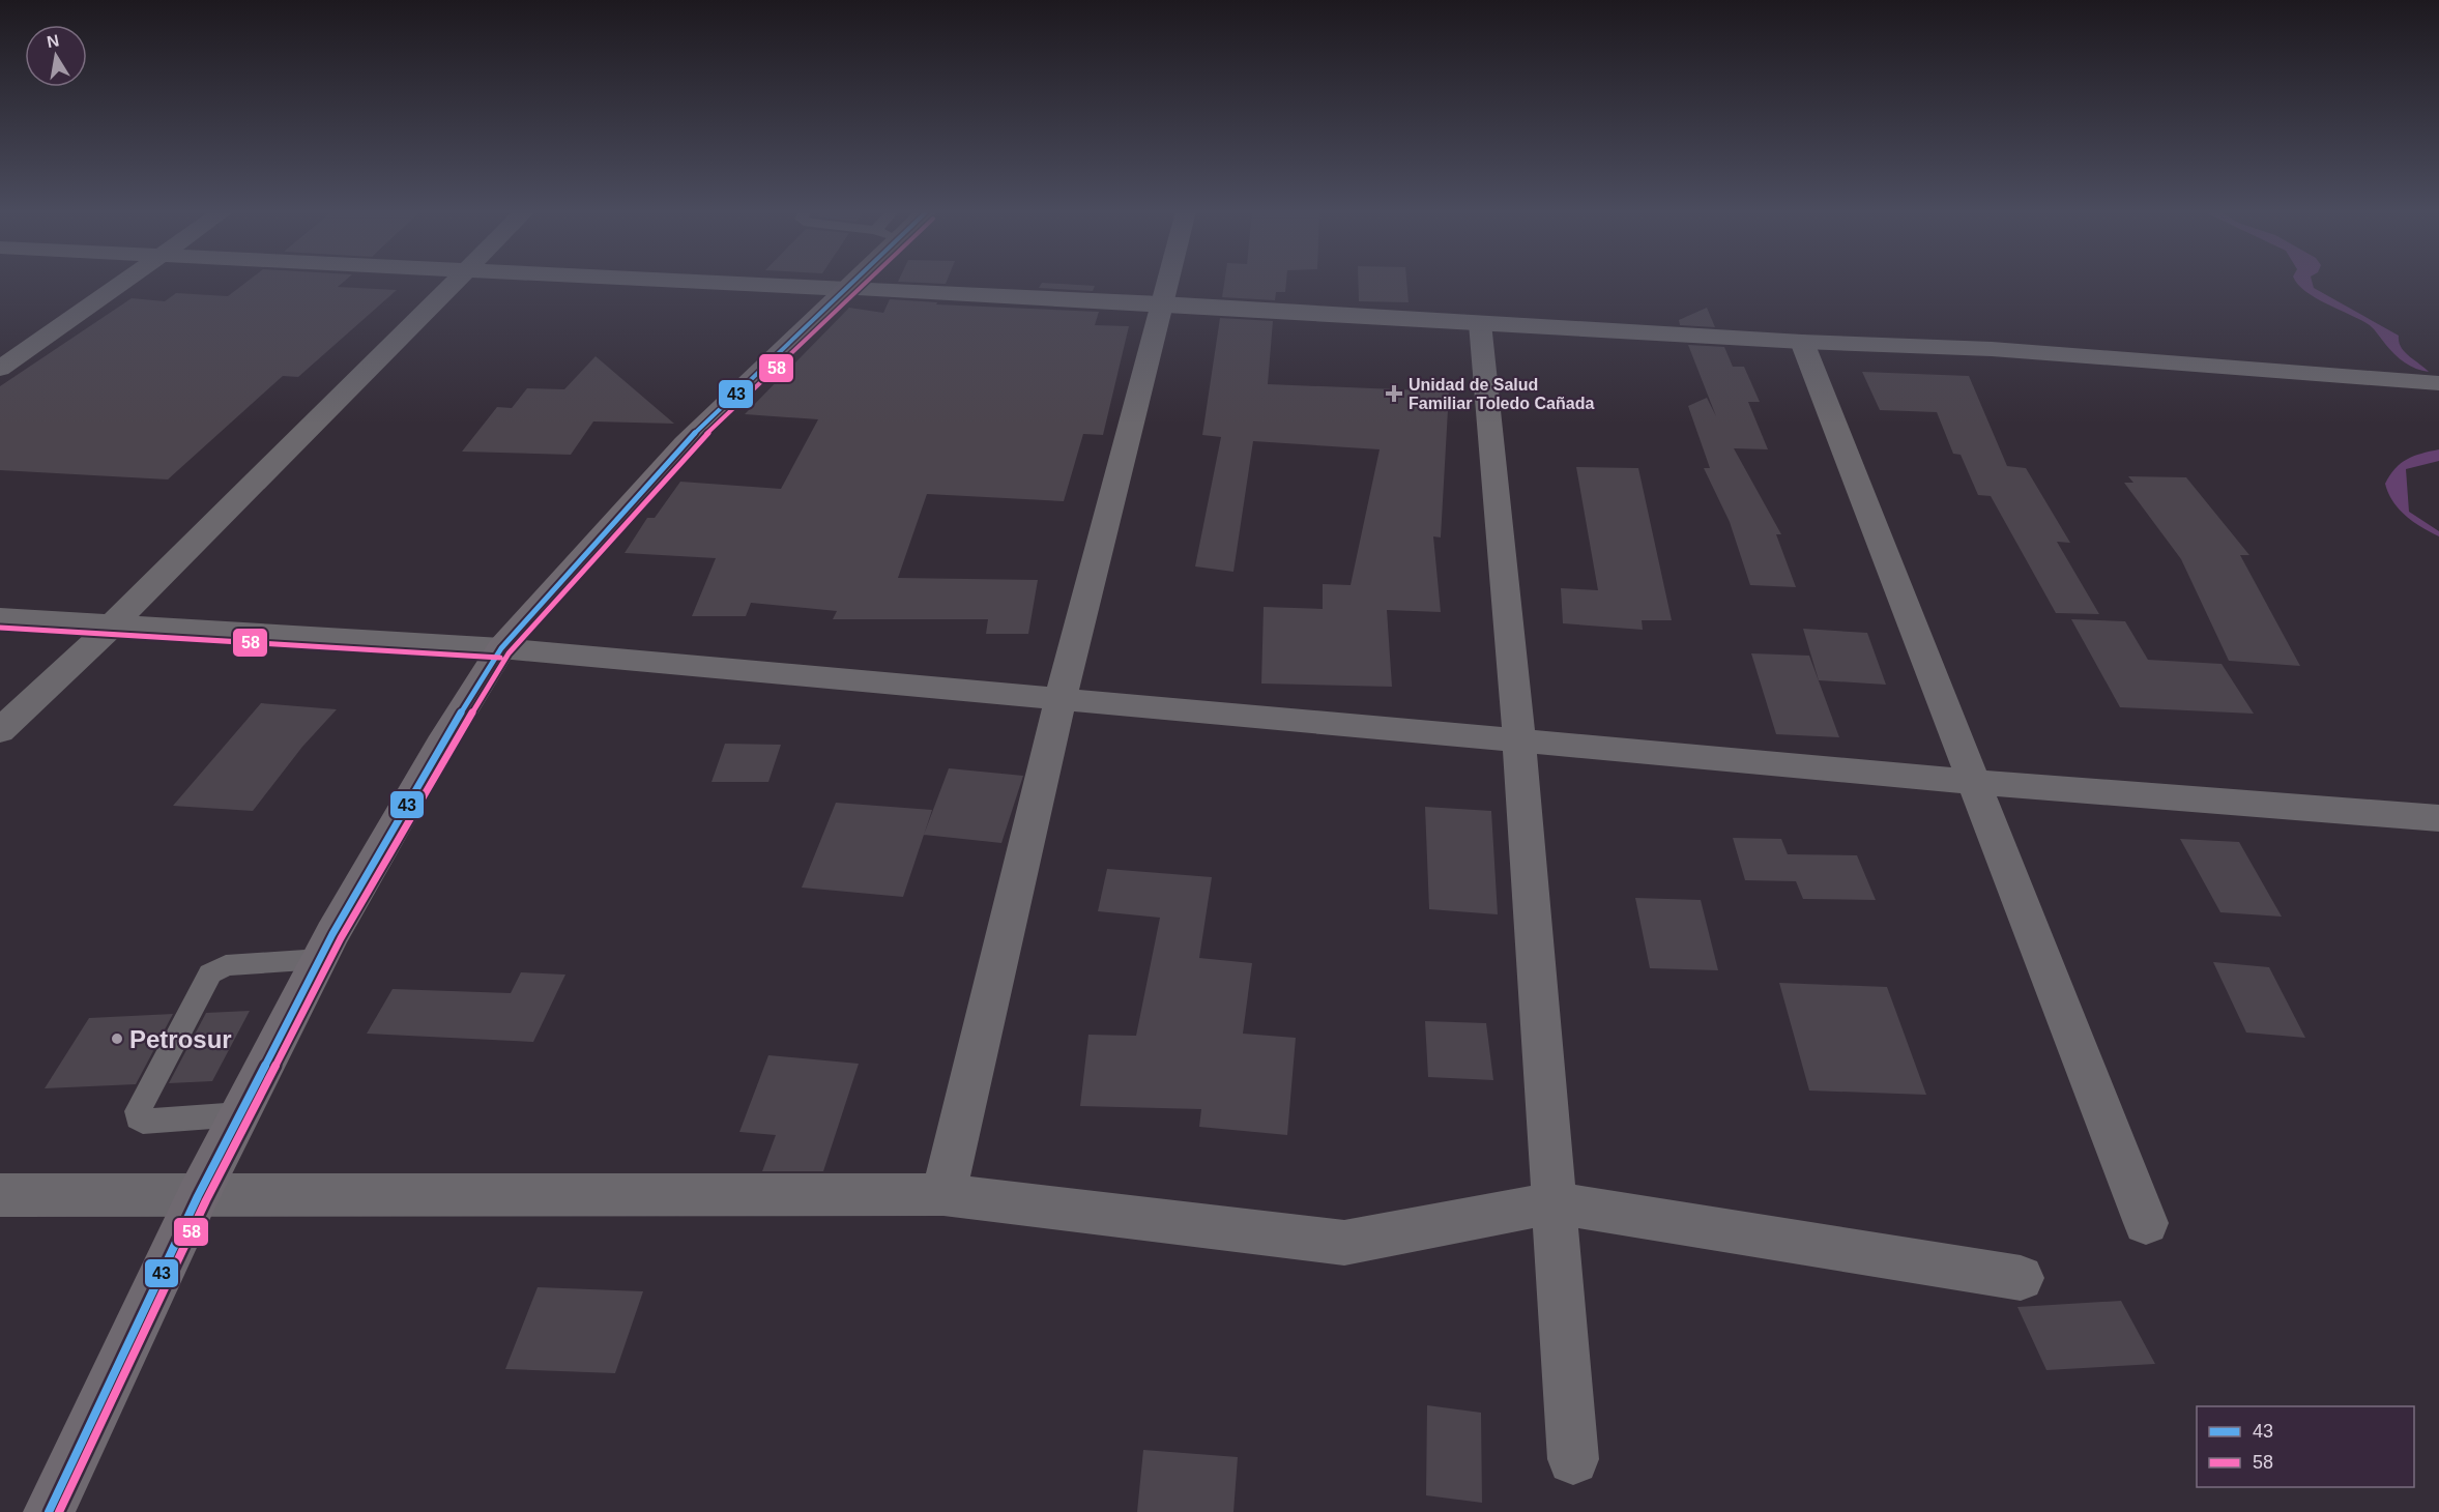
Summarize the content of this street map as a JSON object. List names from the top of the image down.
{
  "places": {
    "health": ["Unidad de Salud Familiar Toledo Cañada"],
    "other": ["Petrosur"]
  },
  "lines": ["transit line 43", "transit line 58"],
  "legend": ["43", "58"],
  "north": "top"
}
